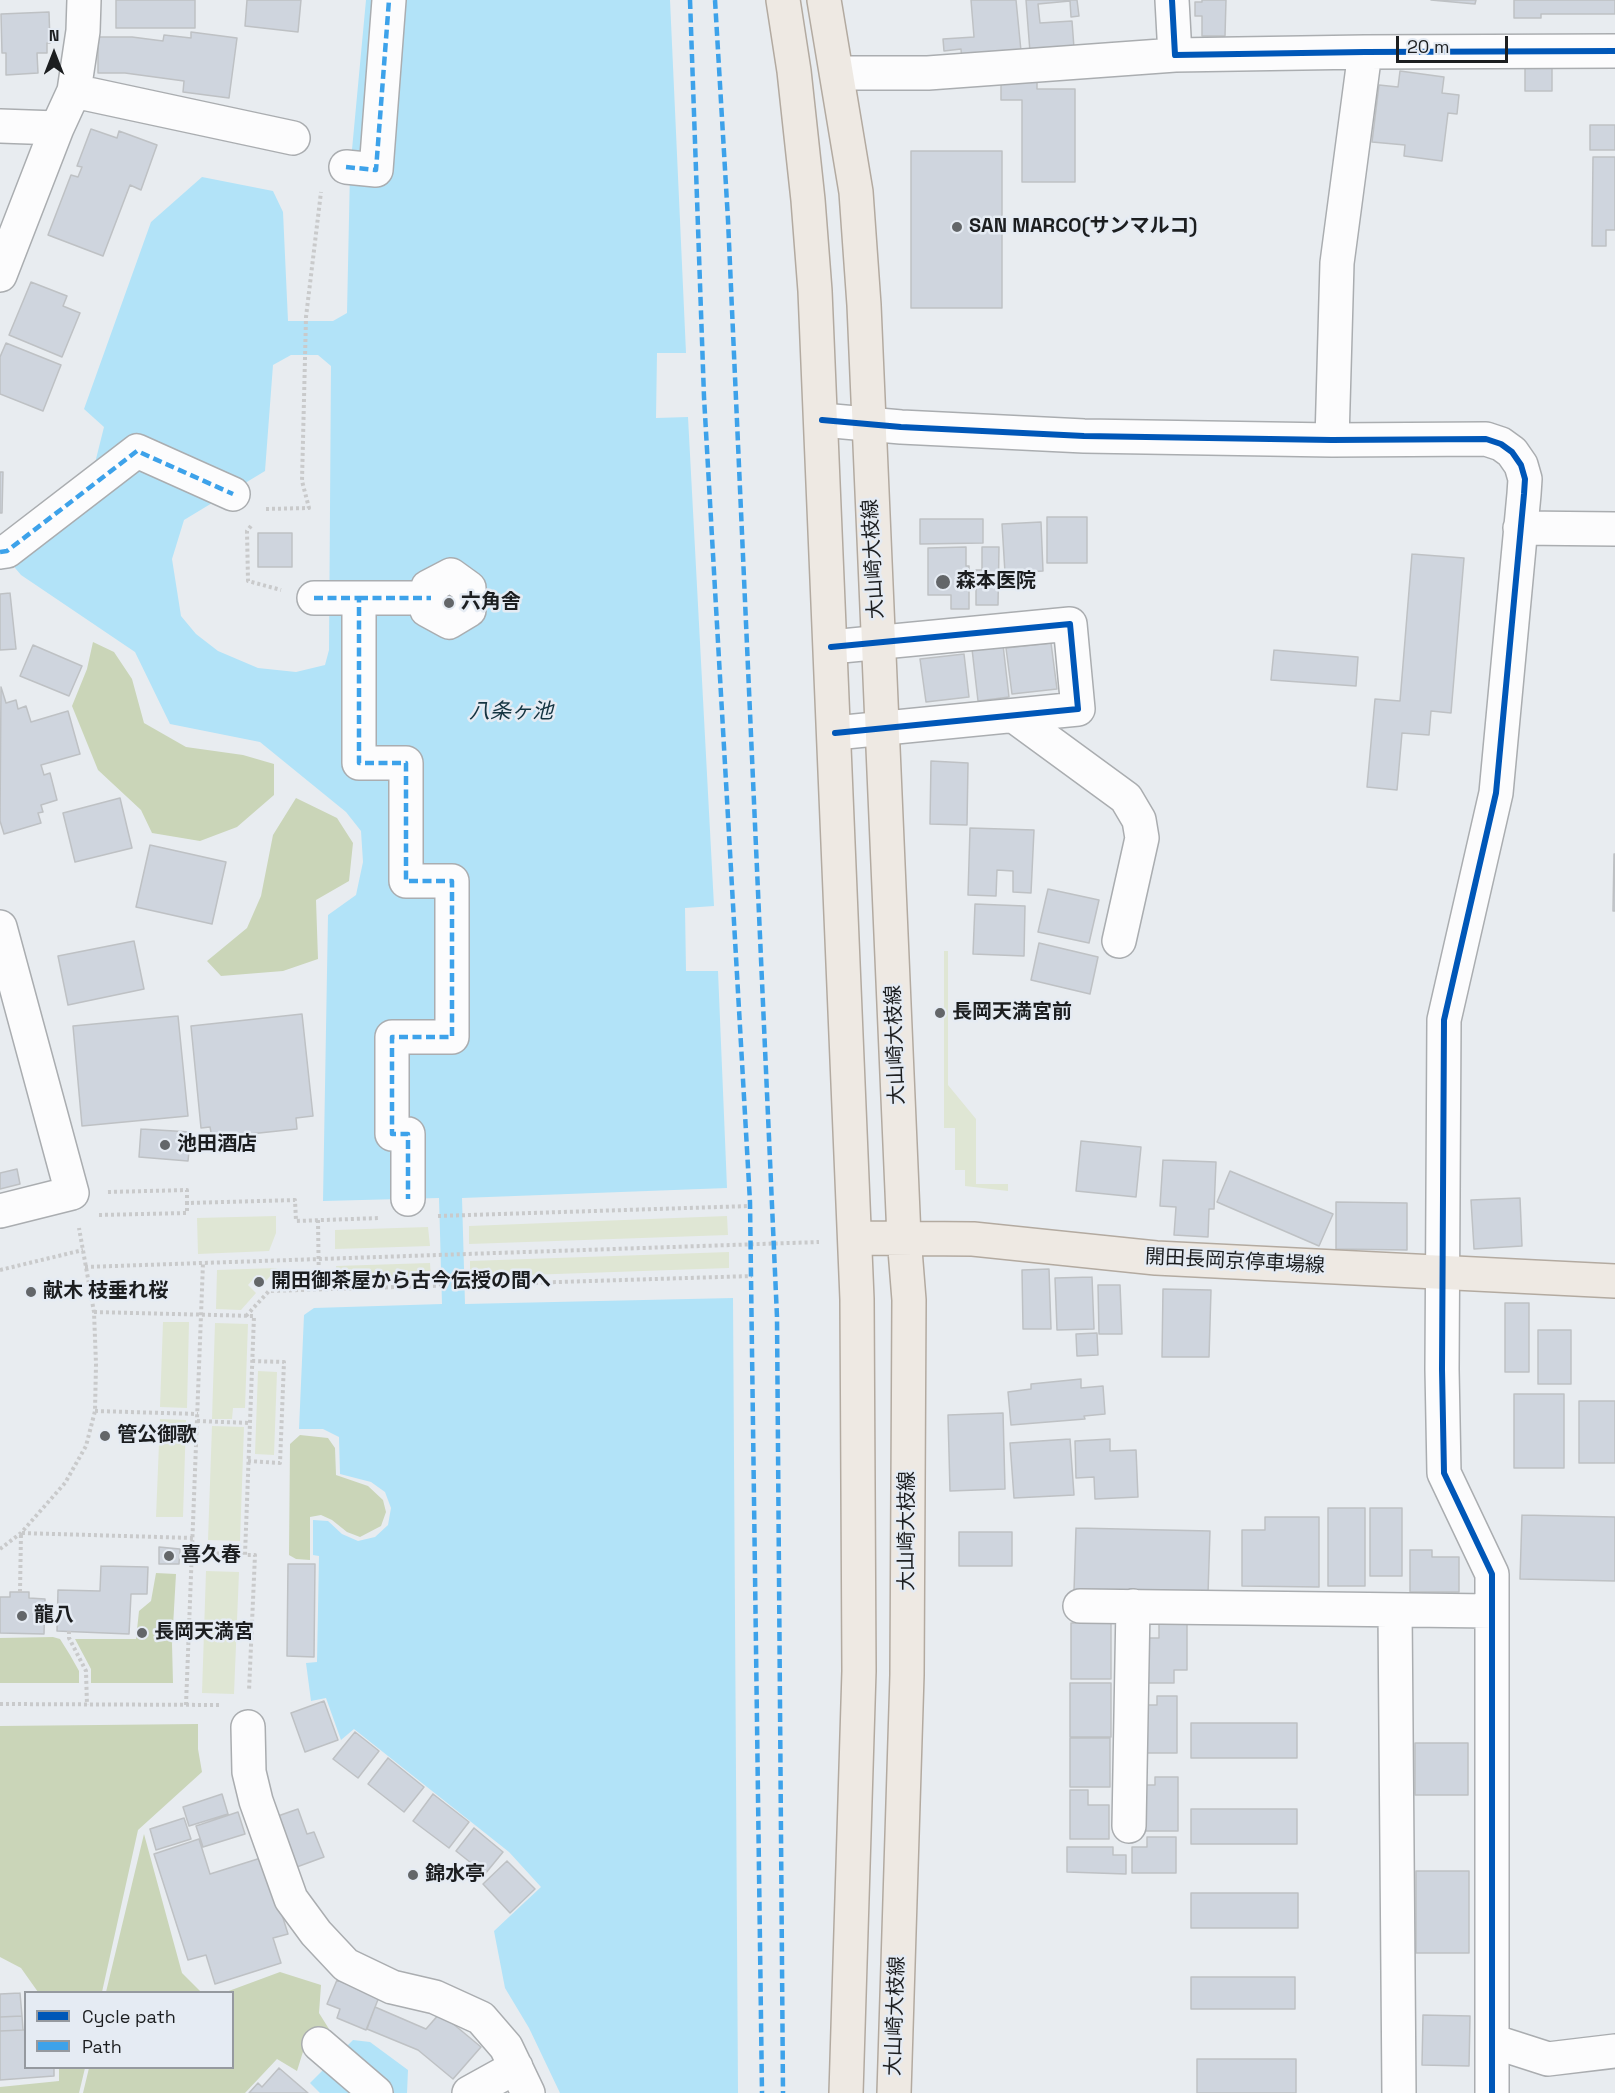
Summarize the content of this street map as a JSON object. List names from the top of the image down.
{
  "streets": {
    "main road": ["大山崎大枝線", "開田長岡京停車場線"]
  },
  "crossings": [
    ["大山崎大枝線", "開田長岡京停車場線"]
  ],
  "water": ["八条ヶ池"],
  "places": [
    "SAN MARCO(サンマルコ)",
    "森本医院",
    "六角舎",
    "長岡天満宮前",
    "池田酒店",
    "開田御茶屋から古今伝授の間へ",
    "献木 枝垂れ桜",
    "管公御歌",
    "喜久春",
    "龍八",
    "長岡天満宮",
    "錦水亭"
  ],
  "legend": ["Cycle path", "Path"],
  "scale_bar": "20 m",
  "north": "top"
}
